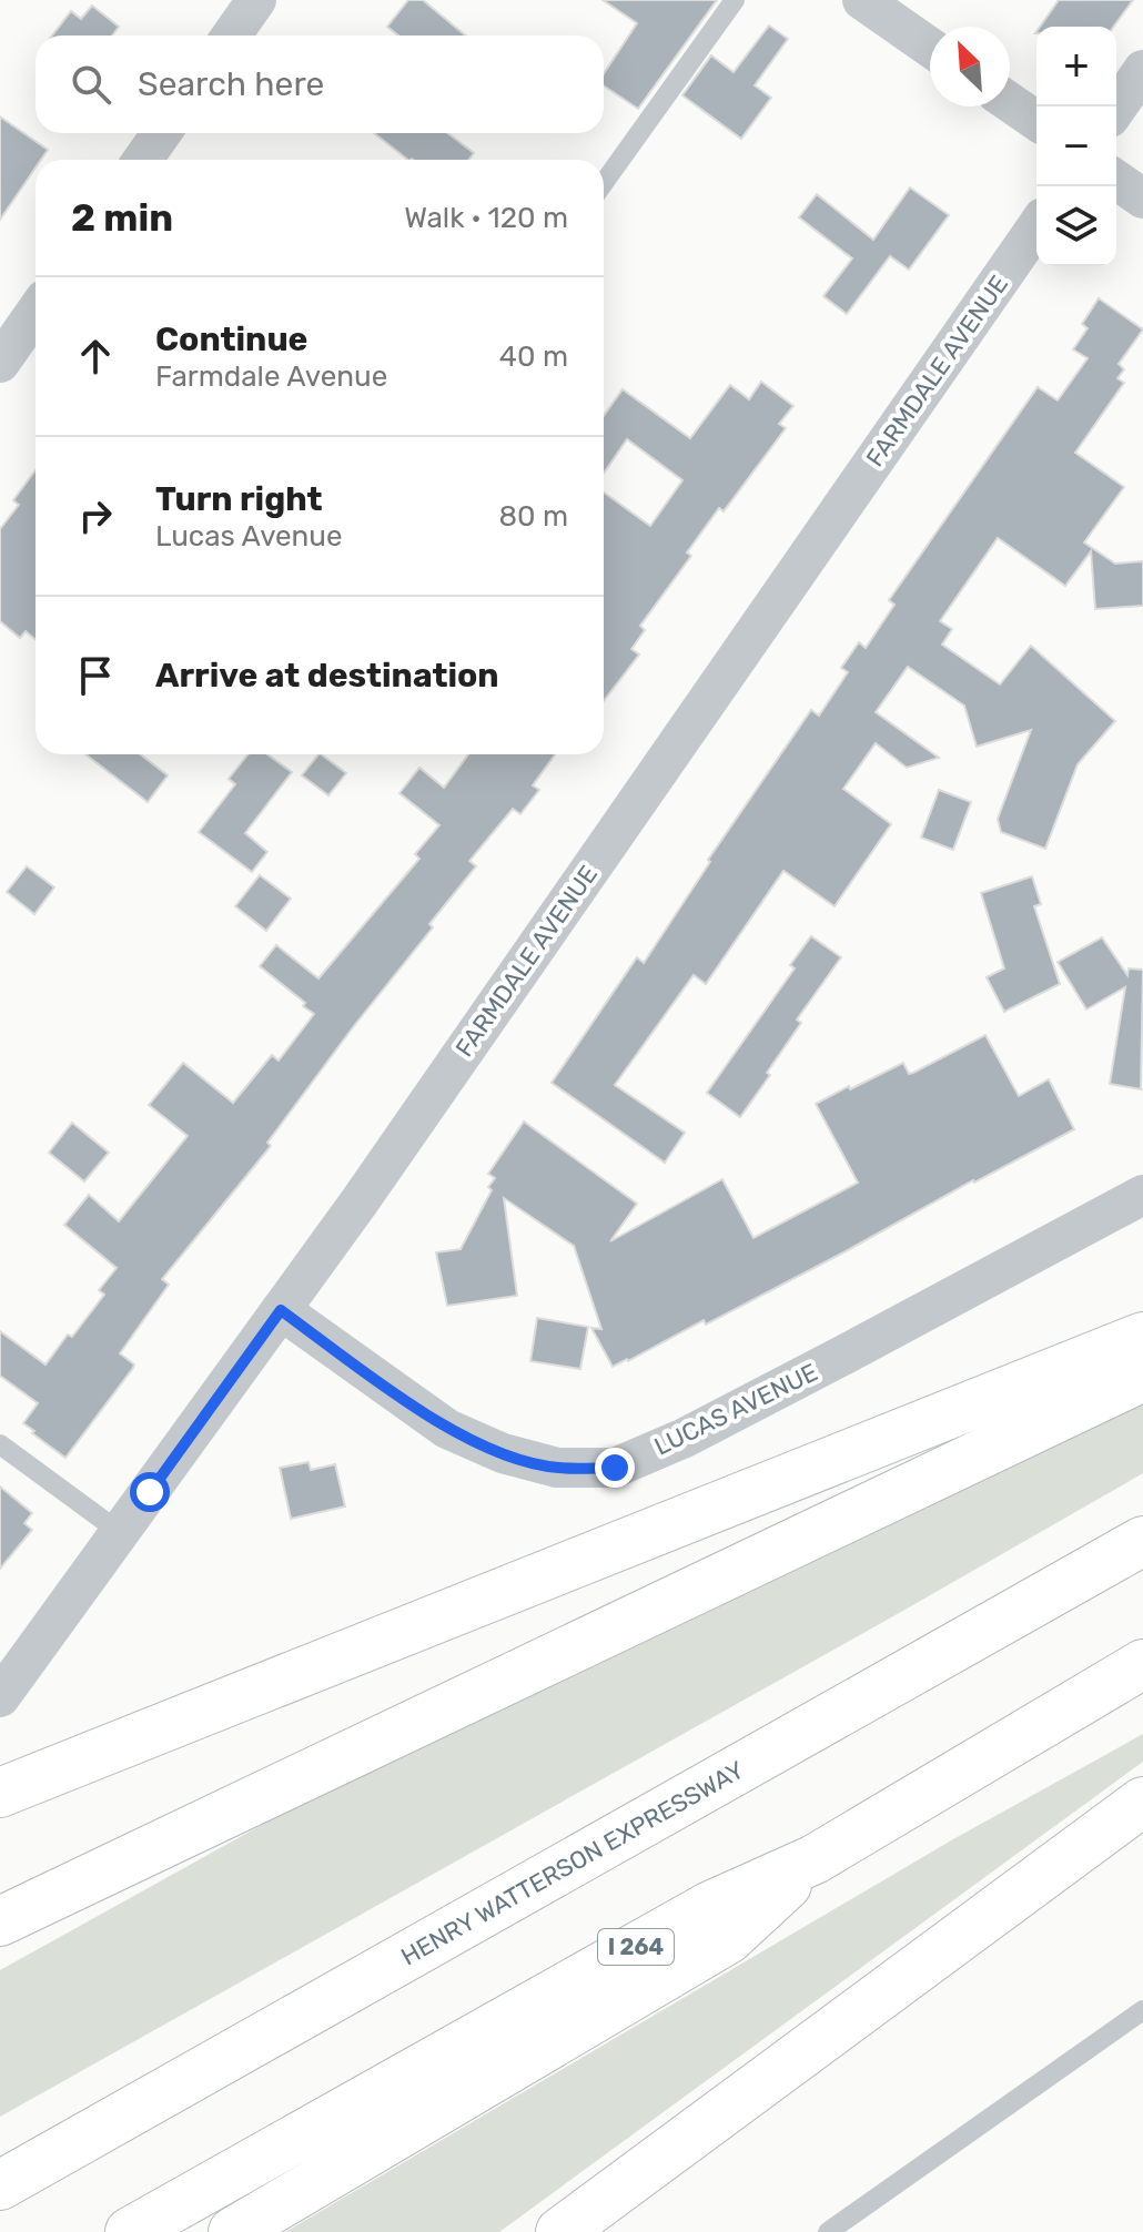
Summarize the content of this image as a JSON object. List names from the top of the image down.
{
  "streets": {
    "highway": ["HENRY WATTERSON EXPRESSWAY", "I 264"],
    "street": ["FARMDALE AVENUE", "LUCAS AVENUE"]
  },
  "crossings": [
    ["FARMDALE AVENUE", "LUCAS AVENUE"]
  ],
  "north": "top left",
  "page": {
    "map_buttons": ["+", "−"],
    "search": "Search here",
    "heading": ["2 min", "Walk · 120 m"],
    "list": [
      ["Continue", "Farmdale Avenue", "40 m"],
      ["Turn right", "Lucas Avenue", "80 m"],
      "Arrive at destination"
    ]
  }
}
